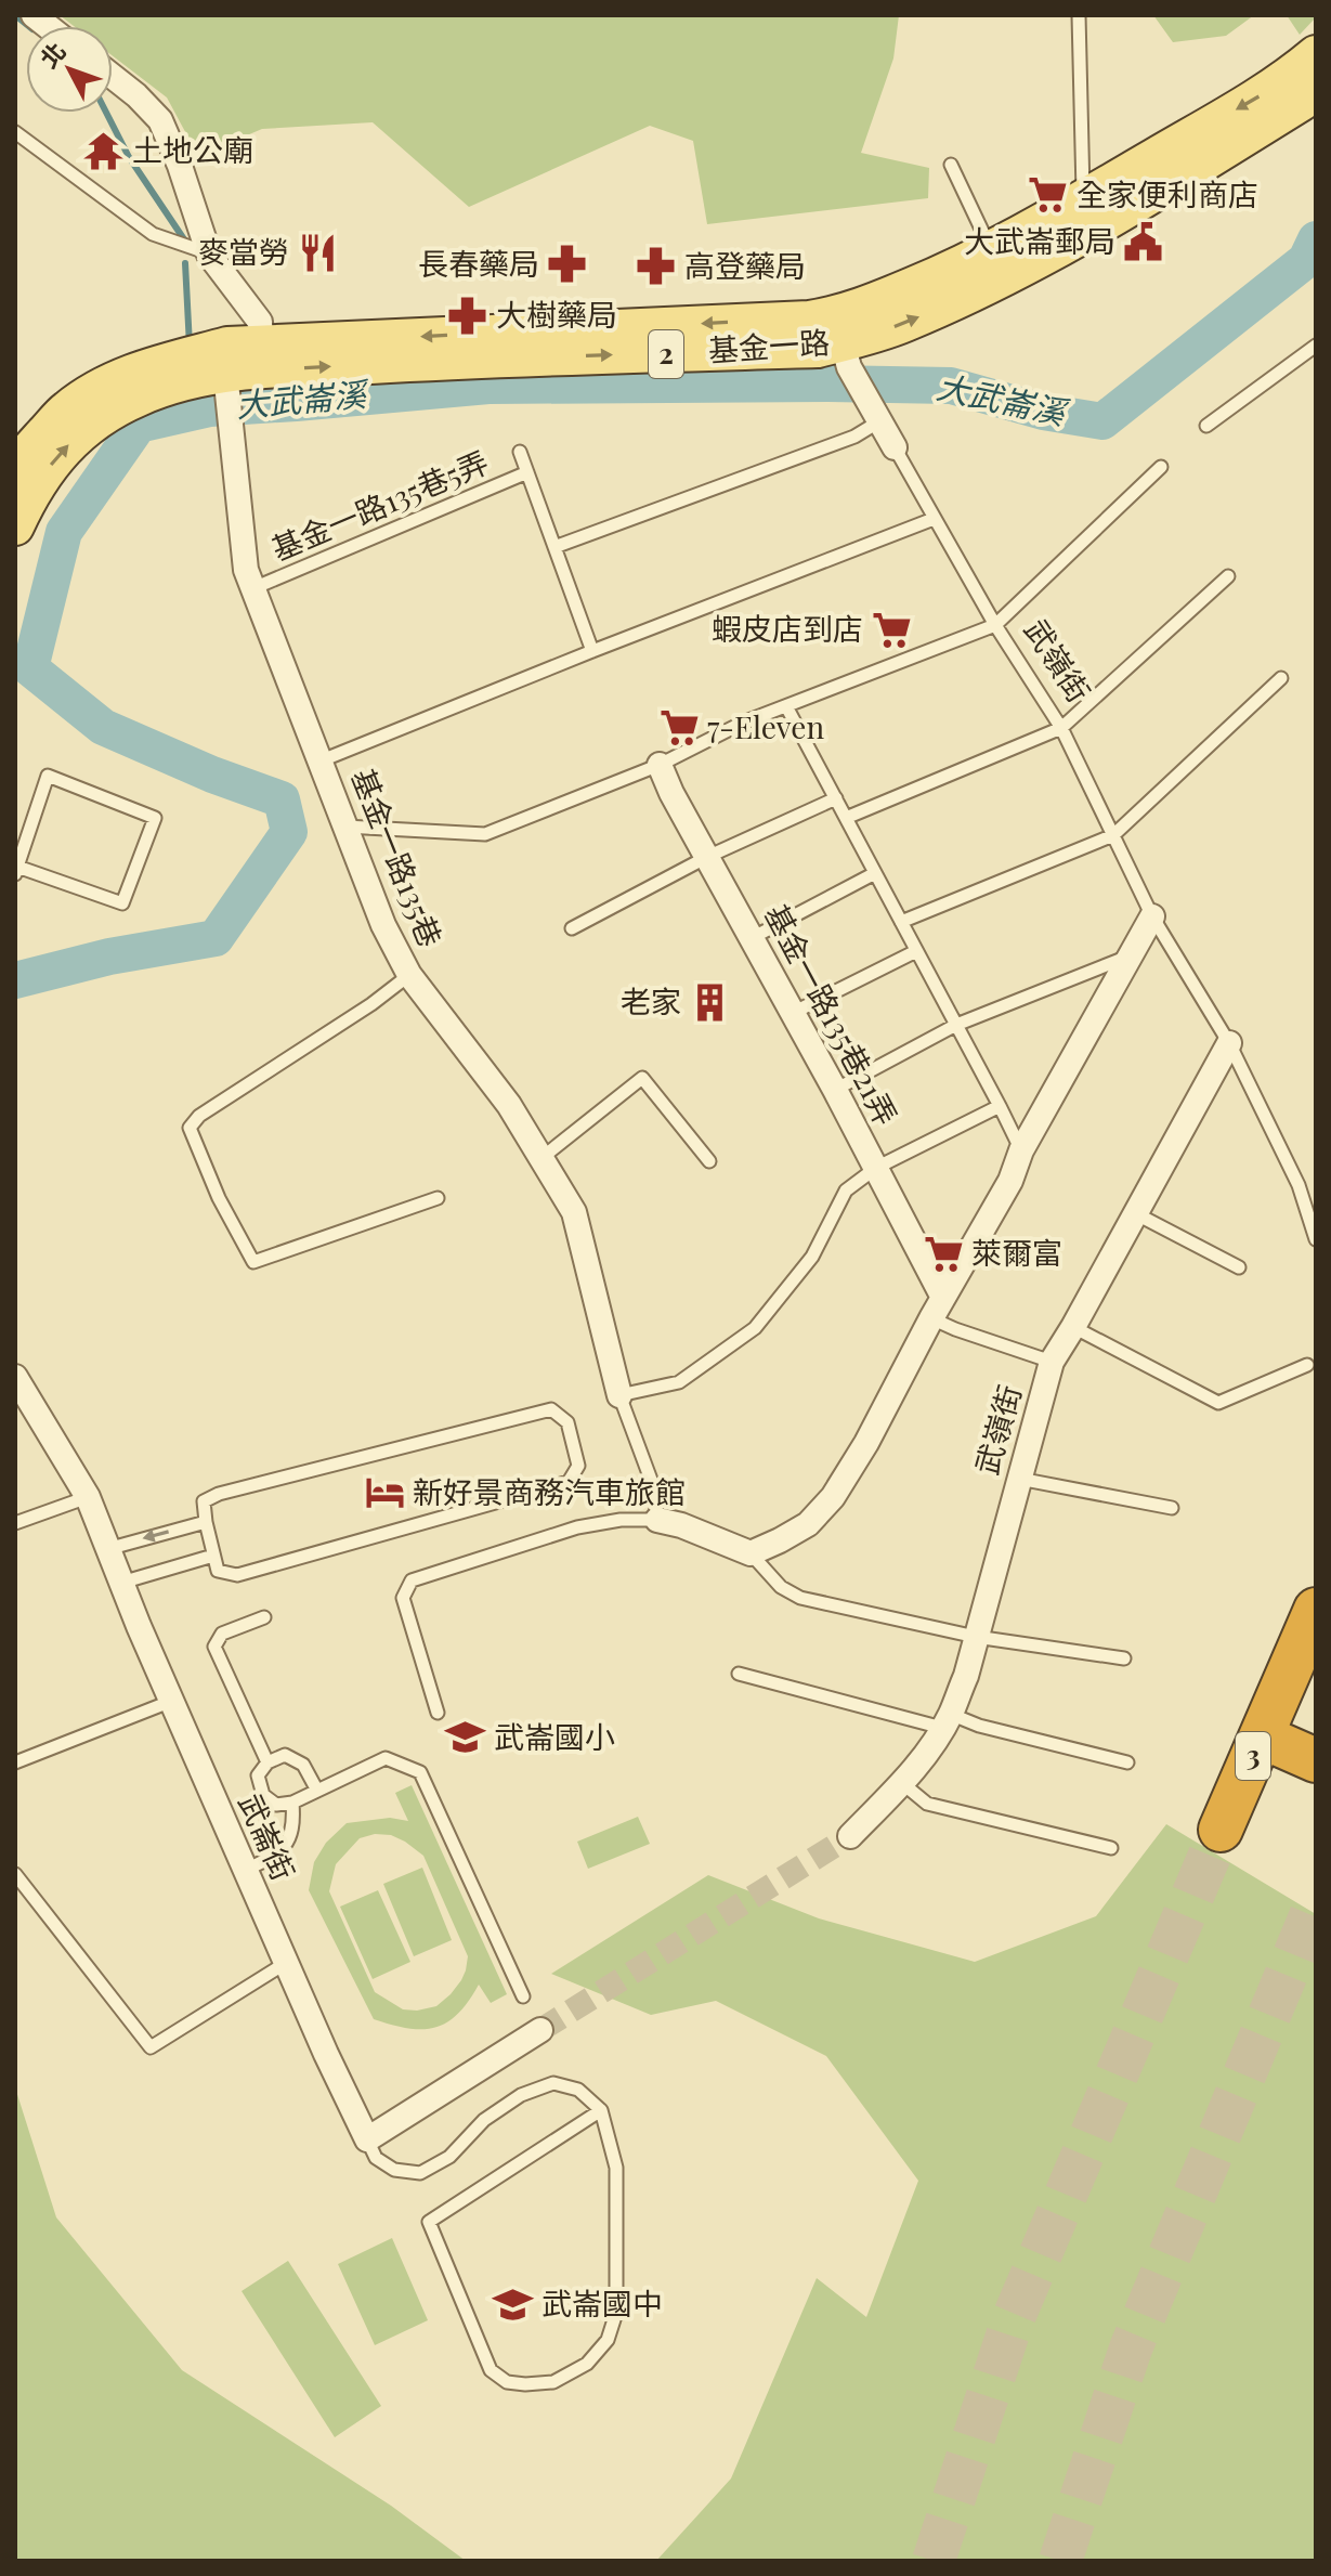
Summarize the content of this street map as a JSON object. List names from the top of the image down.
{
  "streets": {
    "highway": ["3"],
    "main road": ["基金一路", "2"],
    "street": [
      "武嶺街",
      "基金一路135巷",
      "基金一路135巷21弄",
      "武崙街"
    ],
    "lane": ["基金一路135巷5弄"]
  },
  "crossings": [
    ["基金一路", "基金一路135巷"],
    ["基金一路135巷5弄", "基金一路135巷"]
  ],
  "water": ["大武崙溪"],
  "places": {
    "temple": ["土地公廟"],
    "supermarket": [
      "全家便利商店",
      "蝦皮店到店",
      "7-Eleven",
      "萊爾富"
    ],
    "public building": ["大武崙郵局"],
    "restaurant": ["麥當勞"],
    "pharmacy": ["長春藥局", "高登藥局", "大樹藥局"],
    "building": ["老家"],
    "hotel": ["新好景商務汽車旅館"],
    "school or university": ["武崙國小", "武崙國中"]
  },
  "north": "top left"
}
